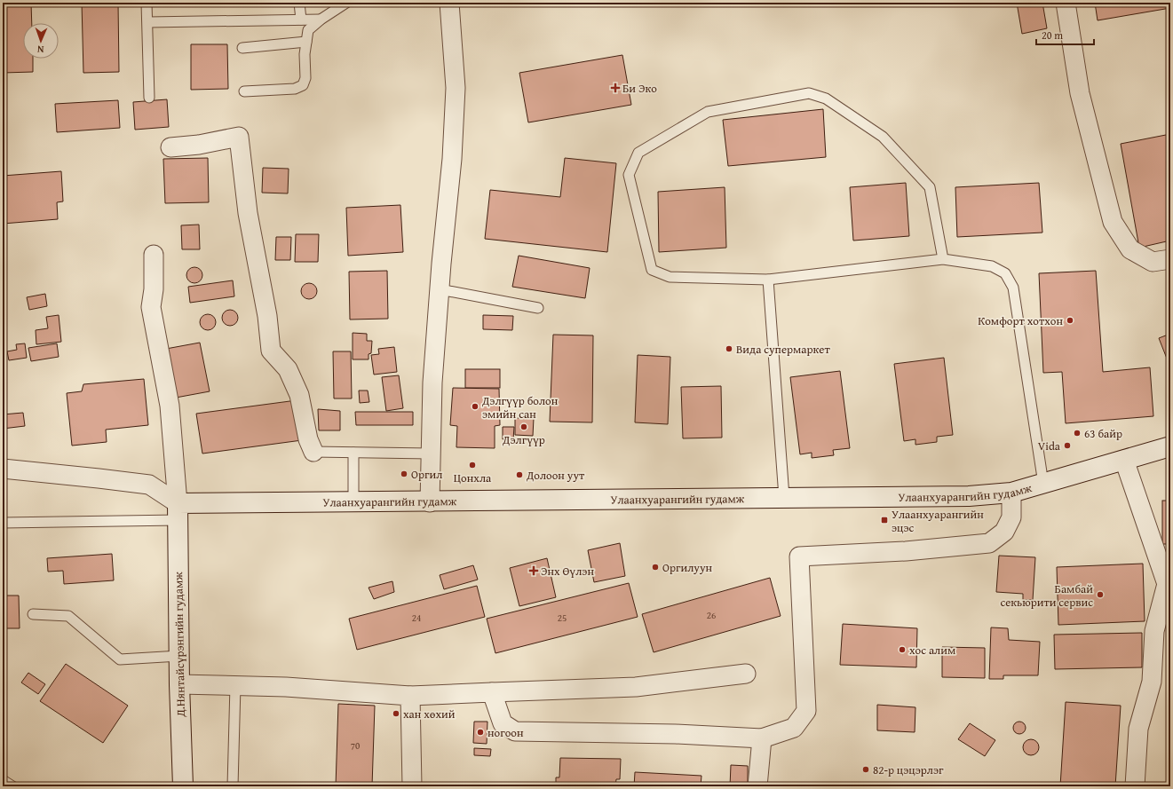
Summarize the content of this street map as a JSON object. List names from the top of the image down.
{
  "streets": {
    "main road": ["Улаанхуарангийн гудамж", "Д.Нянтайсүрэнгийн гудамж"]
  },
  "crossings": [
    ["Улаанхуарангийн гудамж", "Д.Нянтайсүрэнгийн гудамж"]
  ],
  "places": {
    "health": ["Би Эко", "Энх Өүлэн"],
    "other": [
      "Комфорт хотхон",
      "Вида супермаркет",
      "Дэлгүүр болон эмийн сан",
      "Дэлгүүр",
      "63 байр",
      "Vida",
      "Цонхла",
      "Оргил",
      "Долоон уут",
      "Оргилуун",
      "Бамбай секьюрити сервис",
      "хос алим",
      "хан хөхий",
      "ногоон",
      "82-р цэцэрлэг"
    ],
    "transit": ["Улаанхуарангийн эцэс"]
  },
  "house_numbers": [
    "26",
    "24",
    "25",
    "70"
  ],
  "scale_bar": "20 m",
  "north": "bottom"
}
